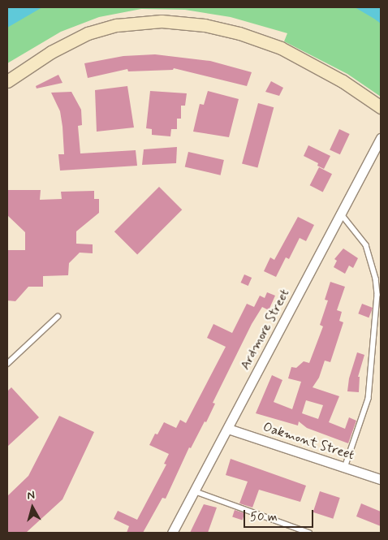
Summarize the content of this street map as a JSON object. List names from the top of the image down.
{
  "streets": {
    "street": ["Ardmore Street", "Oakmont Street"]
  },
  "crossings": [
    ["Ardmore Street", "Oakmont Street"]
  ],
  "scale_bar": "50 m",
  "north": "top"
}
